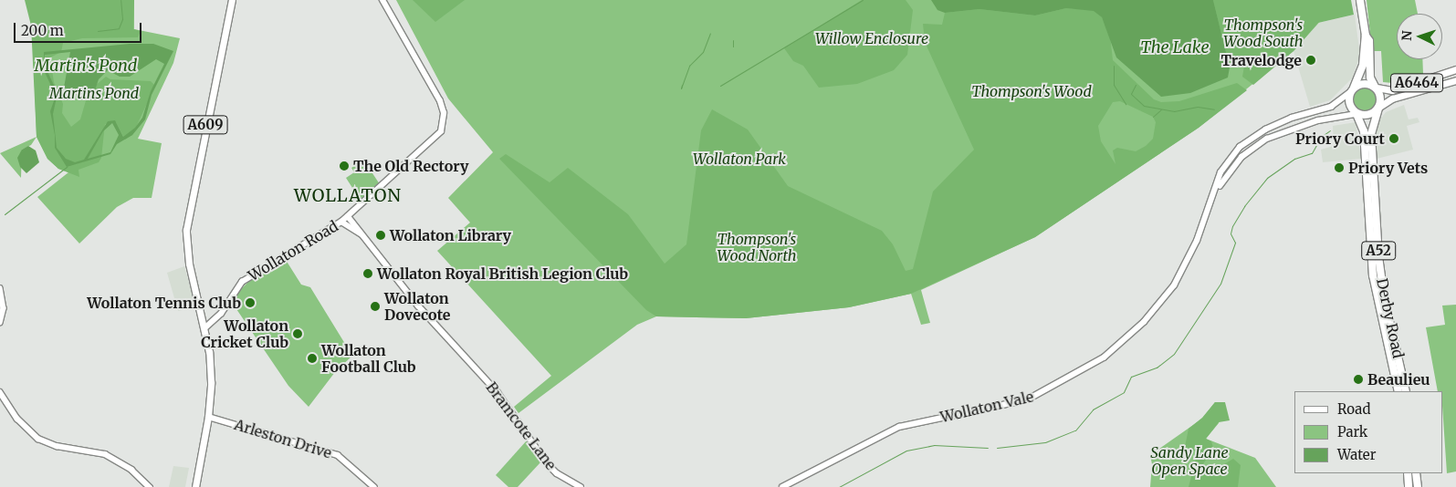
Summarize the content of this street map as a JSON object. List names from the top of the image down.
{
  "streets": {
    "highway": ["A52", "Derby Road"],
    "main road": ["A6464", "A609"],
    "street": [
      "Wollaton Road",
      "Wollaton Vale",
      "Bramcote Lane",
      "Arleston Drive"
    ]
  },
  "crossings": [
    ["A6464", "A52"],
    ["A6464", "Derby Road"],
    ["A6464", "Wollaton Vale"],
    ["A609", "Wollaton Road"],
    ["A609", "Arleston Drive"],
    ["Wollaton Road", "Bramcote Lane"],
    ["A52", "Derby Road"],
    ["A52", "Wollaton Vale"],
    ["Derby Road", "Wollaton Vale"]
  ],
  "districts": ["WOLLATON"],
  "water": ["The Lake", "Martin's Pond"],
  "parks": [
    "Thompson's Wood South",
    "Willow Enclosure",
    "Thompson's Wood",
    "Martins Pond",
    "Wollaton Park",
    "Thompson's Wood North",
    "Sandy Lane Open Space"
  ],
  "places": [
    "Travelodge",
    "Priory Court",
    "The Old Rectory",
    "Priory Vets",
    "Wollaton Library",
    "Wollaton Royal British Legion Club",
    "Wollaton Tennis Club",
    "Wollaton Dovecote",
    "Wollaton Cricket Club",
    "Wollaton Football Club",
    "Beaulieu"
  ],
  "legend": ["Road", "Park", "Water"],
  "scale_bar": "200 m",
  "north": "left"
}
